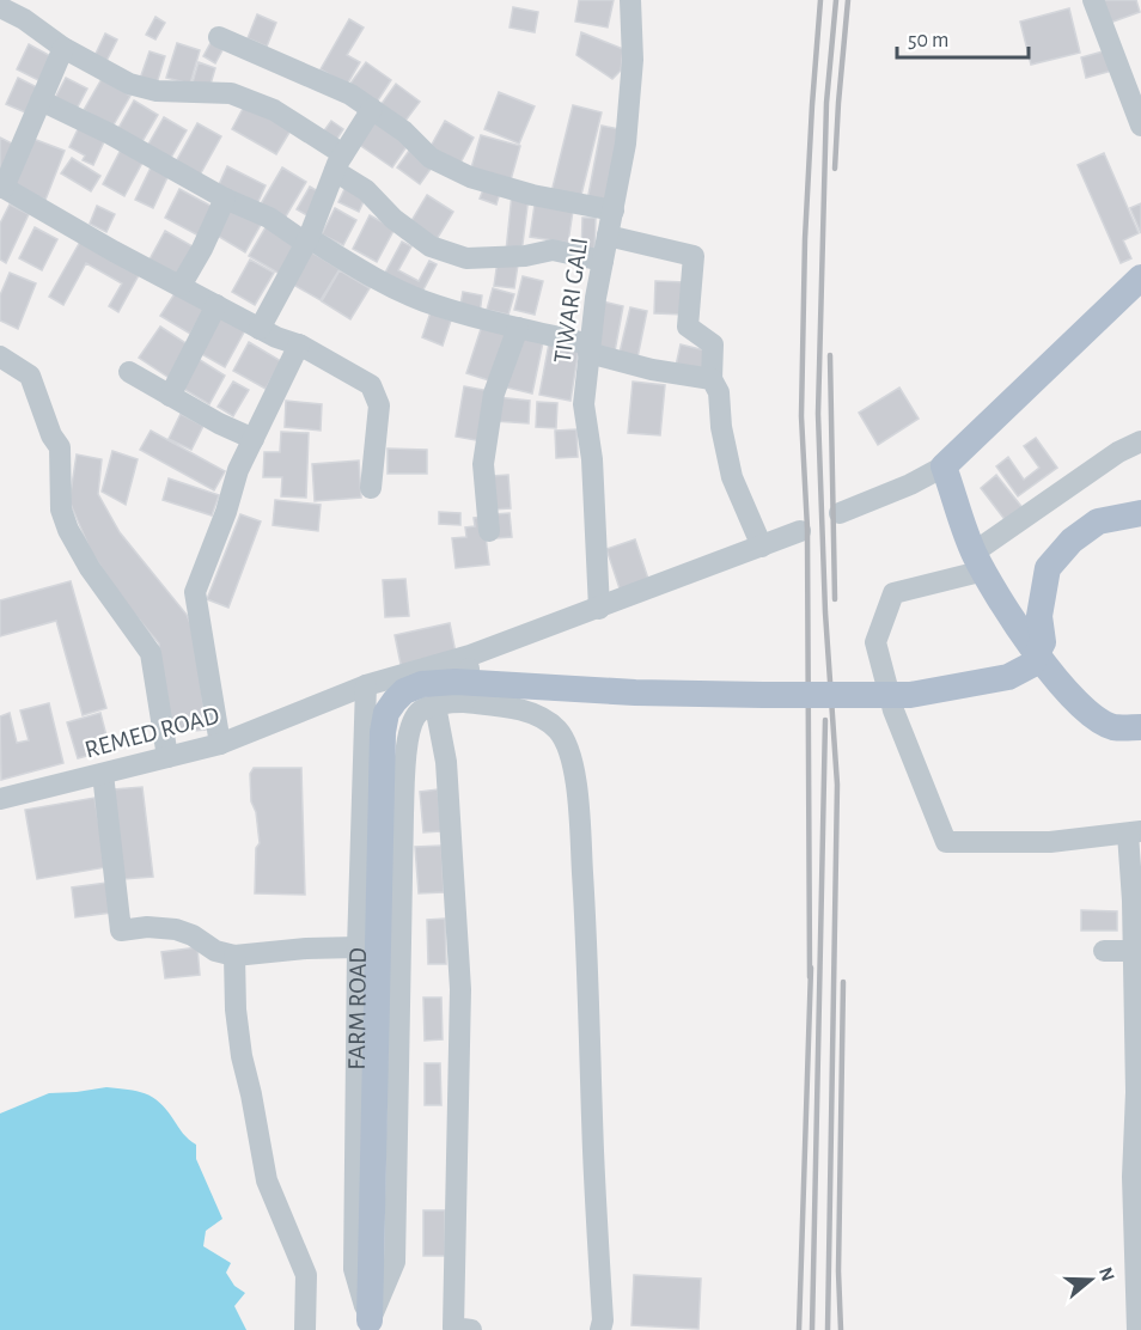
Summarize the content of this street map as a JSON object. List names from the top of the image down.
{
  "streets": {
    "street": ["TIWARI GALI", "REMED ROAD", "FARM ROAD"]
  },
  "crossings": [
    ["TIWARI GALI", "REMED ROAD"],
    ["REMED ROAD", "FARM ROAD"]
  ],
  "scale_bar": "50 m",
  "north": "right"
}
